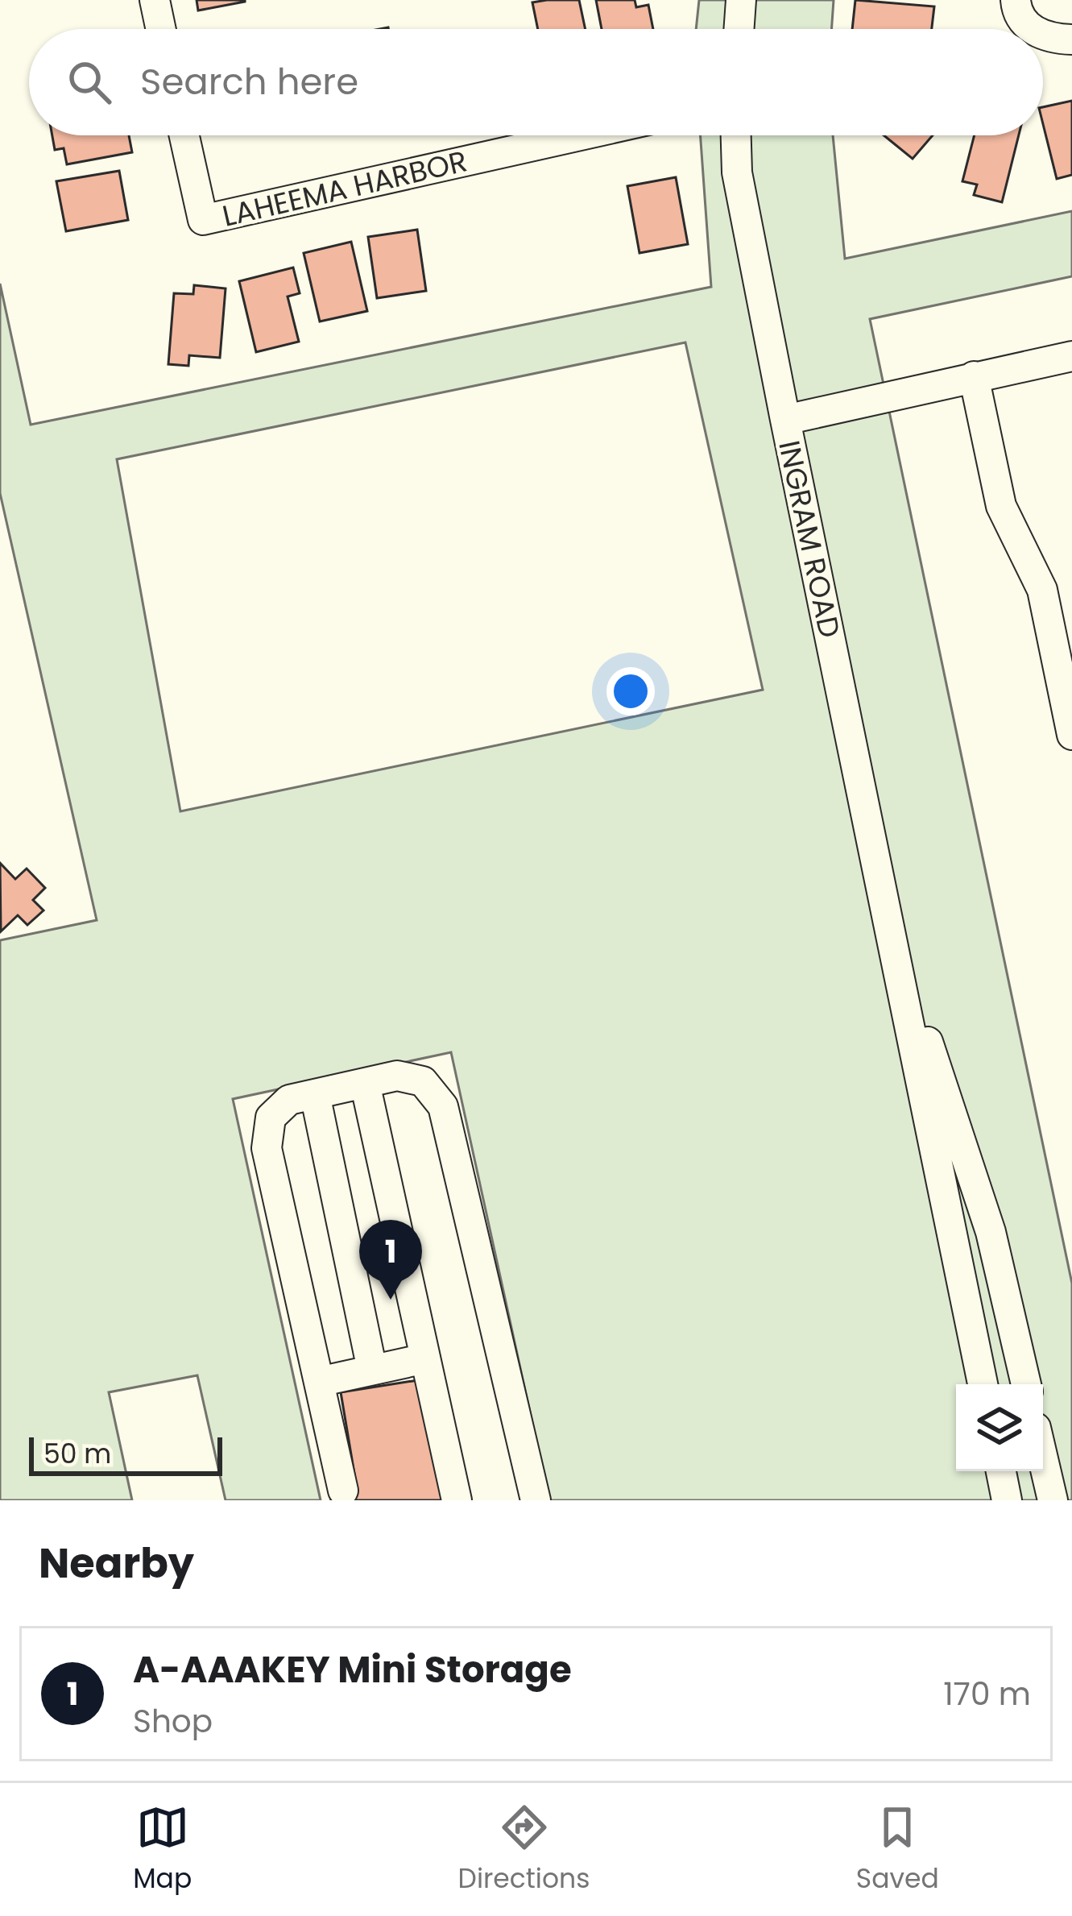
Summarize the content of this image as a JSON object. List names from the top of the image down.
{
  "streets": {
    "street": ["LAHEEMA HARBOR", "INGRAM ROAD"]
  },
  "scale_bar": "50 m",
  "page": {
    "search": "Search here",
    "pins": "1",
    "scale": "50 m",
    "heading": "Nearby",
    "list": [
      {
        "mark": "1",
        "name": "A-AAAKEY Mini Storage",
        "note": "Shop",
        "value": "170 m"
      }
    ],
    "nav": ["Map", "Directions", "Saved"]
  }
}
